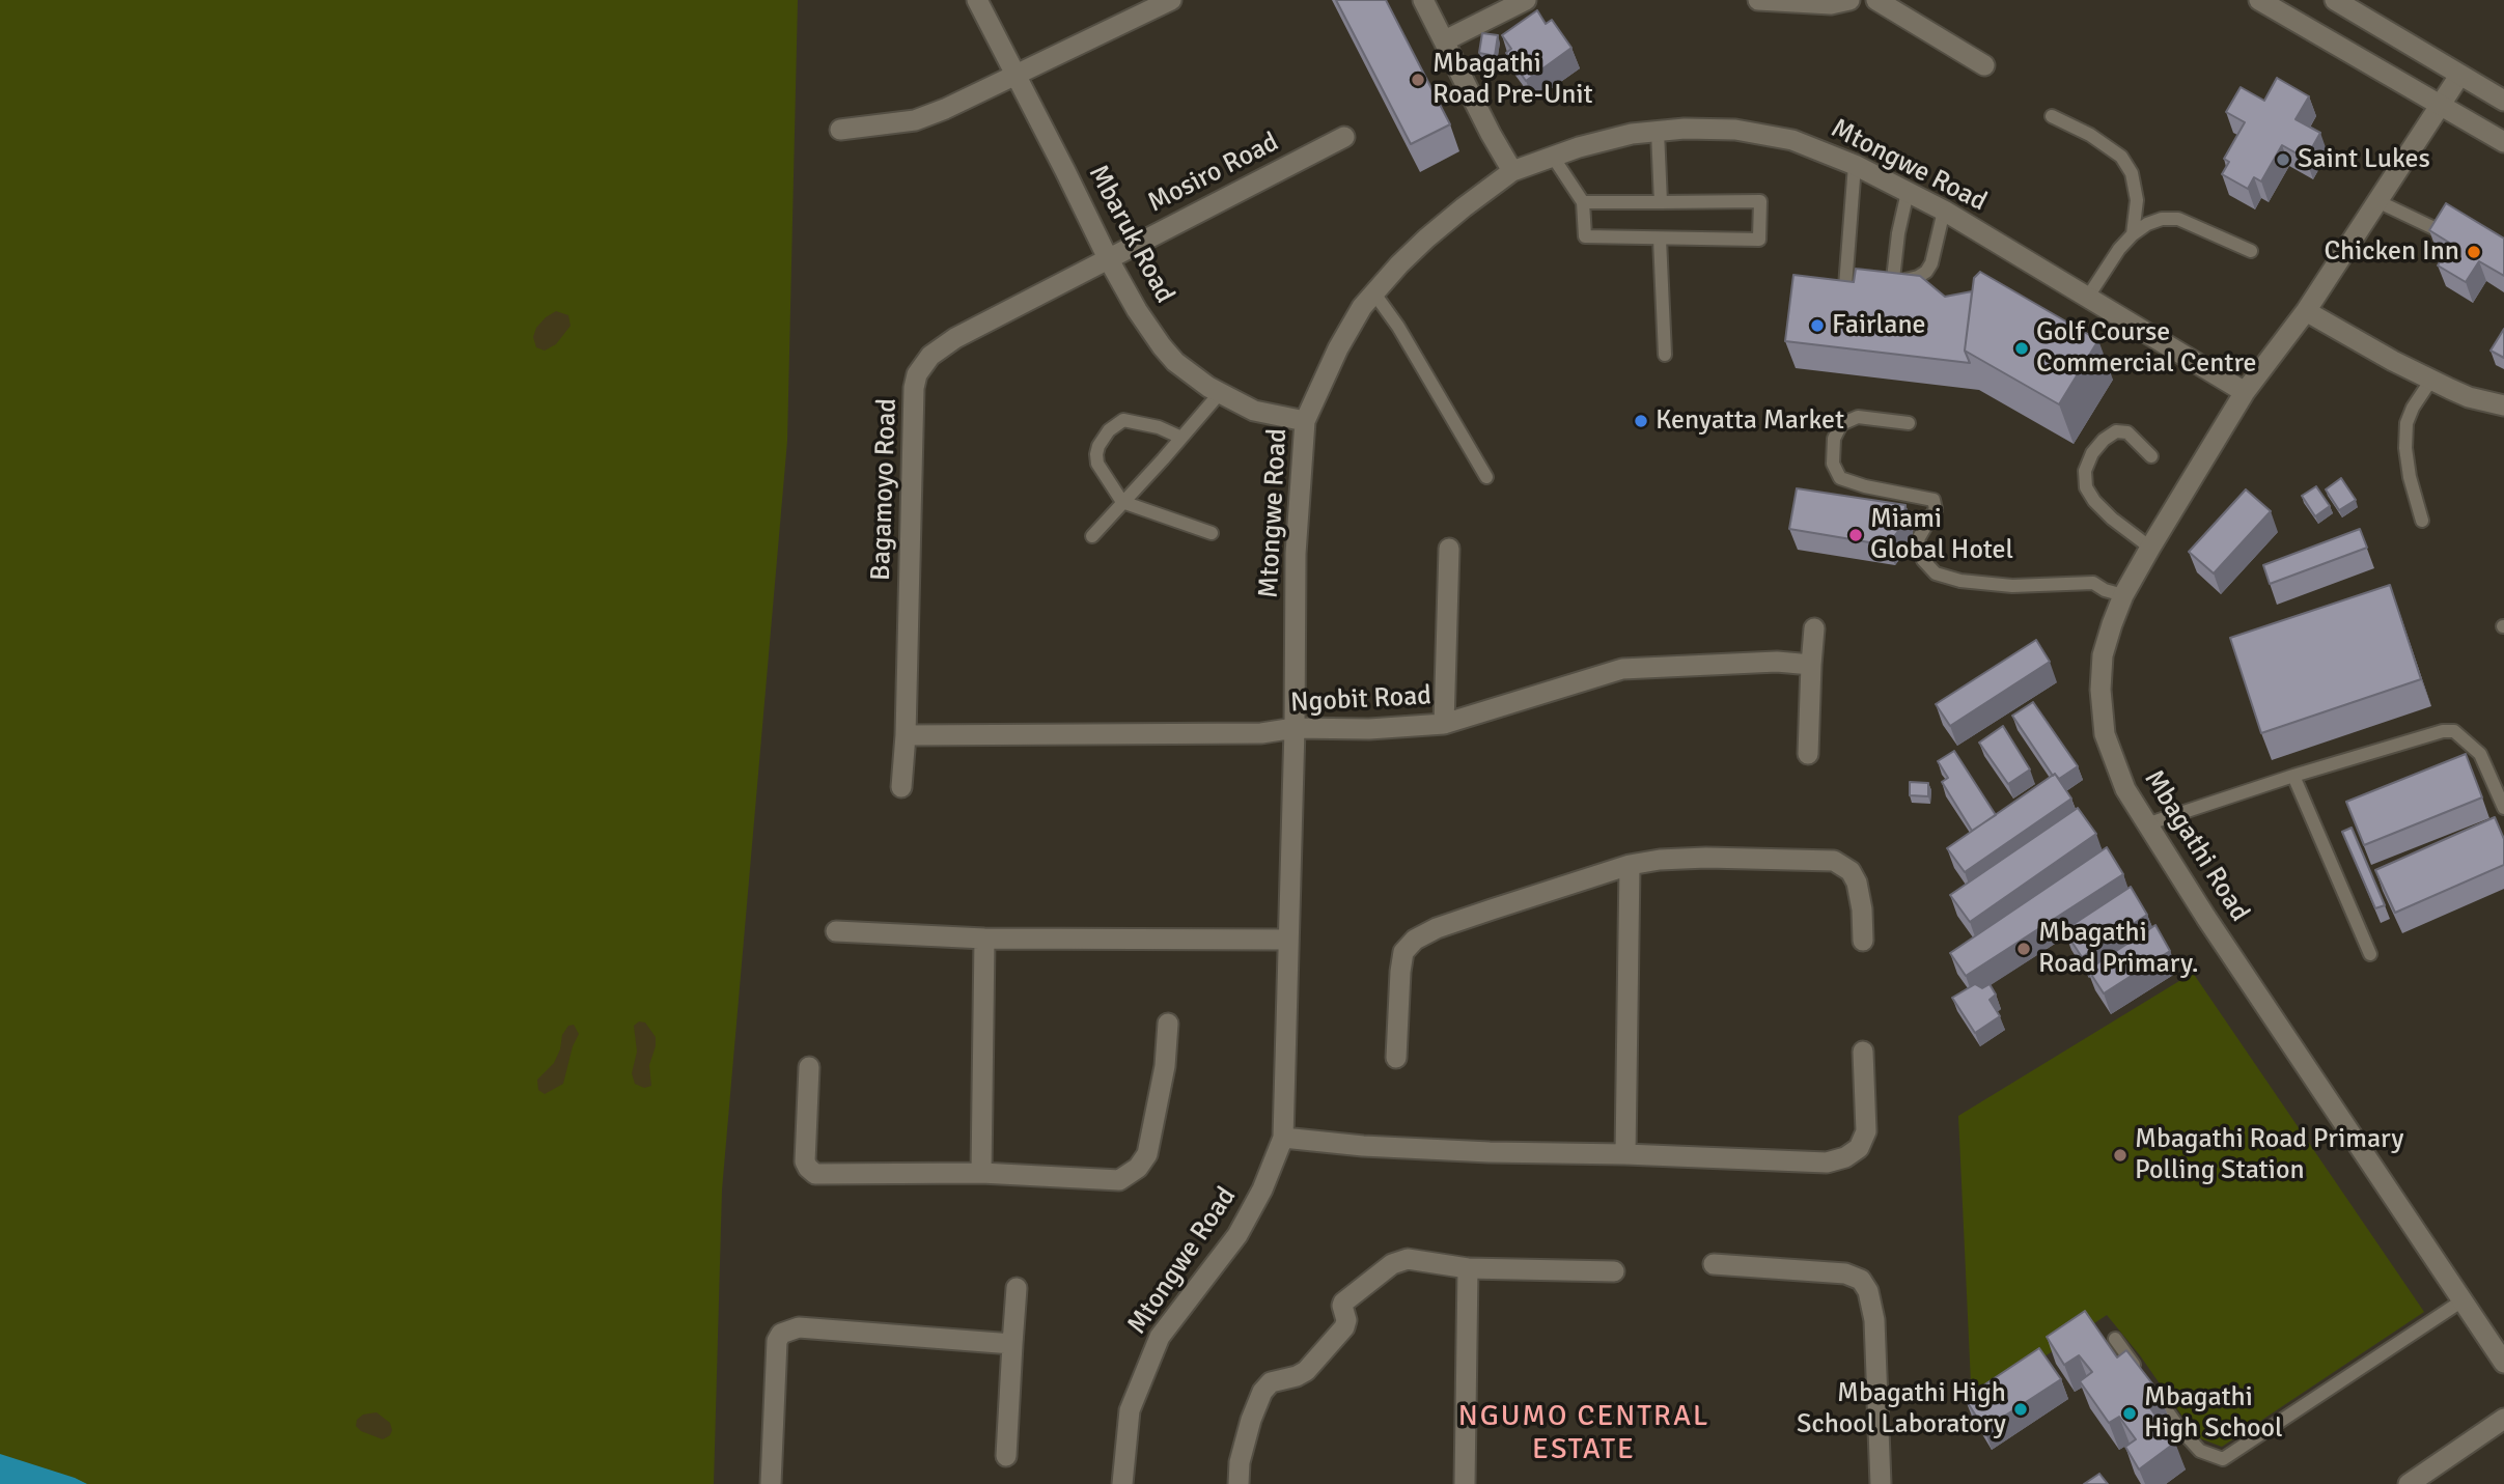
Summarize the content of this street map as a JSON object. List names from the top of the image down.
{
  "streets": {
    "street": [
      "Mtongwe Road",
      "Mosiro Road",
      "Mbaruk Road",
      "Bagamoyo Road",
      "Ngobit Road",
      "Mbagathi Road"
    ]
  },
  "crossings": [
    ["Mtongwe Road", "Mbaruk Road"],
    ["Mtongwe Road", "Ngobit Road"],
    ["Mtongwe Road", "Mbagathi Road"],
    ["Mosiro Road", "Mbaruk Road"],
    ["Mosiro Road", "Bagamoyo Road"],
    ["Mbaruk Road", "Bagamoyo Road"],
    ["Bagamoyo Road", "Ngobit Road"]
  ],
  "districts": ["NGUMO CENTRAL ESTATE"],
  "places": [
    "Mbagathi Road Pre-Unit",
    "Saint Lukes",
    "Chicken Inn",
    "Fairlane",
    "Golf Course Commercial Centre",
    "Kenyatta Market",
    "Miami Global Hotel",
    "Mbagathi Road Primary.",
    "Mbagathi Road Primary Polling Station",
    "Mbagathi High School Laboratory",
    "Mbagathi High School"
  ]
}
